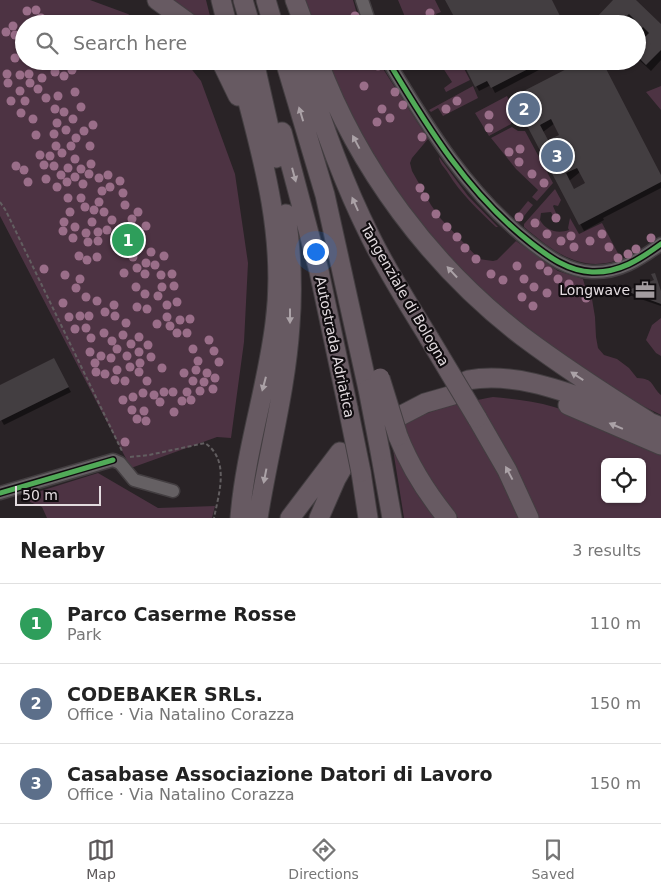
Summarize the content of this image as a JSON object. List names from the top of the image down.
{
  "streets": {
    "highway": ["Tangenziale di Bologna", "Autostrada Adriatica"]
  },
  "places": {
    "office": ["Longwave"]
  },
  "scale_bar": "50 m",
  "page": {
    "search": "Search here",
    "pins": ["2", "3", "1"],
    "scale": "50 m",
    "heading": ["Nearby", "3 results"],
    "list": [
      {
        "mark": "1",
        "name": "Parco Caserme Rosse",
        "note": "Park",
        "value": "110 m"
      },
      {
        "mark": "2",
        "name": "CODEBAKER SRLs.",
        "note": "Office · Via Natalino Corazza",
        "value": "150 m"
      },
      {
        "mark": "3",
        "name": "Casabase Associazione Datori di Lavoro",
        "note": "Office · Via Natalino Corazza",
        "value": "150 m"
      }
    ],
    "nav": ["Map", "Directions", "Saved"]
  }
}
